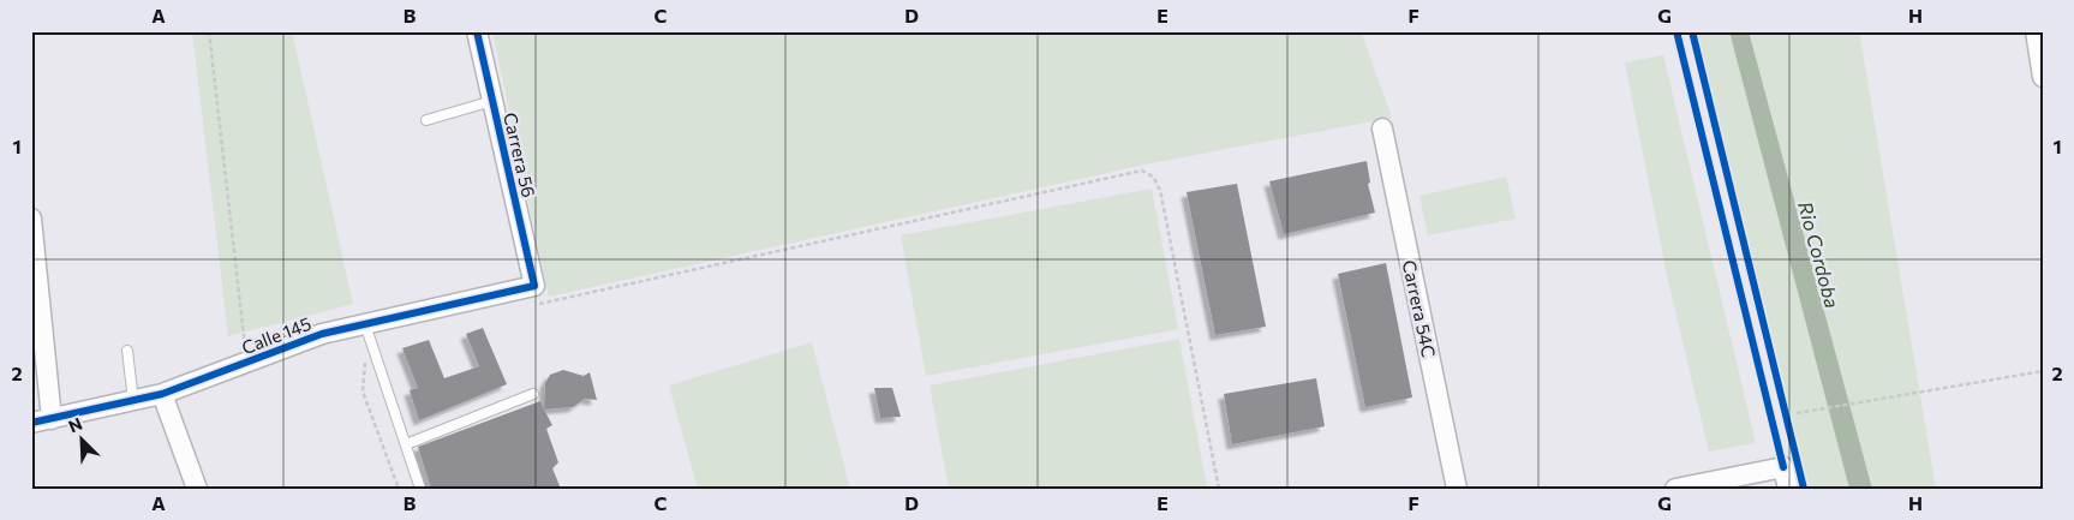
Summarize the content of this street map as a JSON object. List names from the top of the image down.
{
  "streets": {
    "street": ["Carrera 56", "Carrera 54C", "Calle 145"]
  },
  "crossings": [
    ["Carrera 56", "Calle 145"]
  ],
  "water": ["Rio Cordoba"],
  "north": "top left",
  "grid": {
    "columns": [
      "A",
      "B",
      "C",
      "D",
      "E",
      "F",
      "G",
      "H"
    ],
    "rows": ["1", "2"]
  }
}
